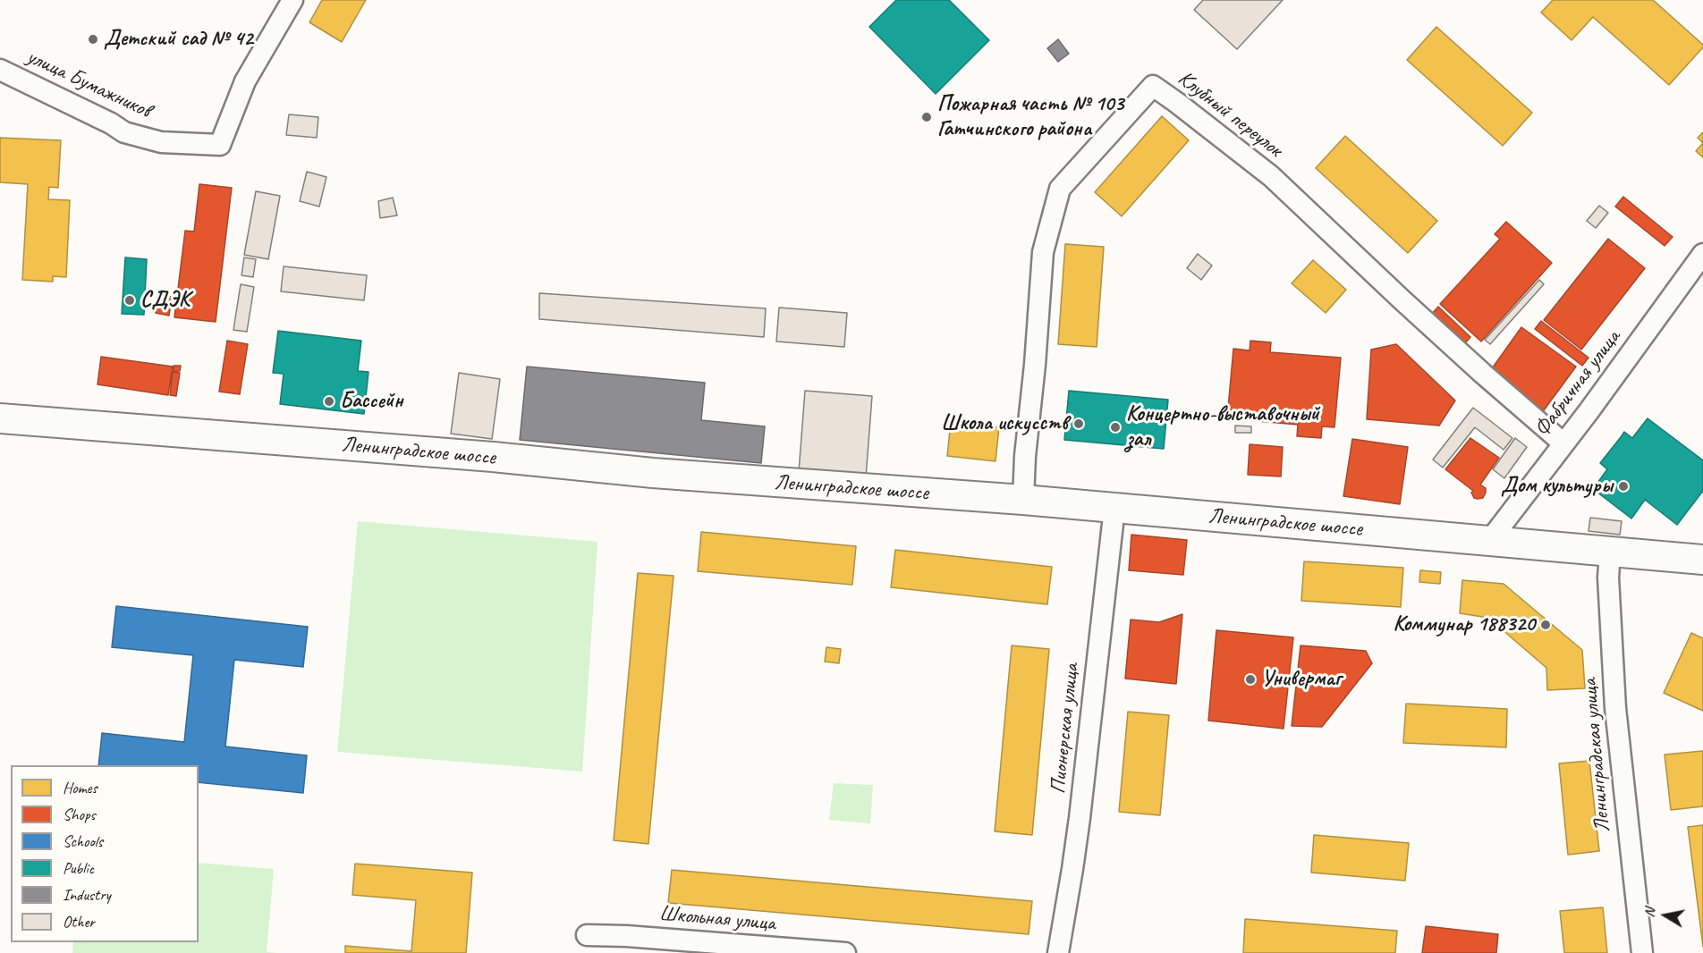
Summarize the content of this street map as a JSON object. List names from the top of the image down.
{
  "streets": {
    "main road": ["Ленинградское шоссе"],
    "street": [
      "улица Бумажников",
      "Клубный переулок",
      "Фабричная улица",
      "Пионерская улица",
      "Ленинградская улица",
      "Школьная улица"
    ]
  },
  "crossings": [
    ["Клубный переулок", "Фабричная улица"],
    ["Клубный переулок", "Ленинградское шоссе"],
    ["Фабричная улица", "Ленинградское шоссе"],
    ["Ленинградское шоссе", "Пионерская улица"],
    ["Ленинградское шоссе", "Ленинградская улица"]
  ],
  "places": [
    "Детский сад № 42",
    "Пожарная часть № 103 Гатчинского района",
    "СДЭК",
    "Бассейн",
    "Школа искусств",
    "Концертно-выставочный зал",
    "Дом культуры",
    "Коммунар 188320",
    "Универмаг"
  ],
  "legend": [
    "Homes",
    "Shops",
    "Schools",
    "Public",
    "Industry",
    "Other"
  ],
  "north": "left"
}
